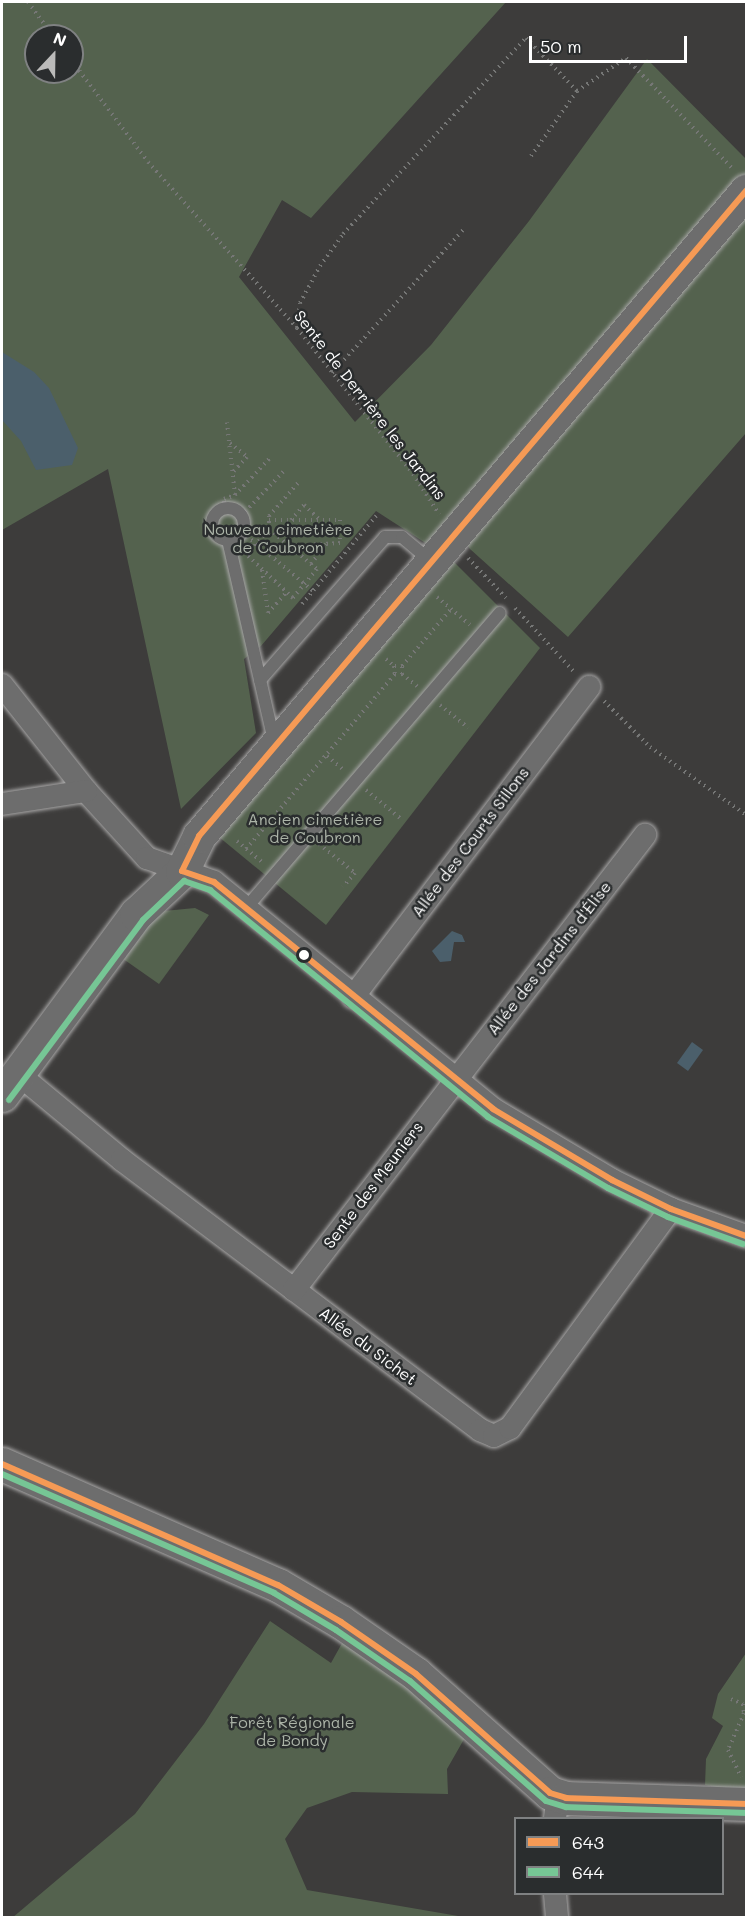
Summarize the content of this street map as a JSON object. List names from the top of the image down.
{
  "streets": {
    "street": [
      "Allée des Courts Sillons",
      "Allée des Jardins d'Élise",
      "Sente des Meuniers",
      "Allée du Sichet"
    ],
    "path": ["Sente de Derrière les Jardins"]
  },
  "crossings": [
    ["Sente de Derrière les Jardins", "Allée des Courts Sillons"],
    ["Allée des Jardins d'Élise", "Sente des Meuniers"],
    ["Sente des Meuniers", "Allée du Sichet"]
  ],
  "parks": ["Nouveau cimetière de Coubron", "Ancien cimetière de Coubron", "Forêt Régionale de Bondy"],
  "lines": ["transit line 643", "transit line 644"],
  "legend": ["643", "644"],
  "scale_bar": "50 m",
  "north": "top"
}
